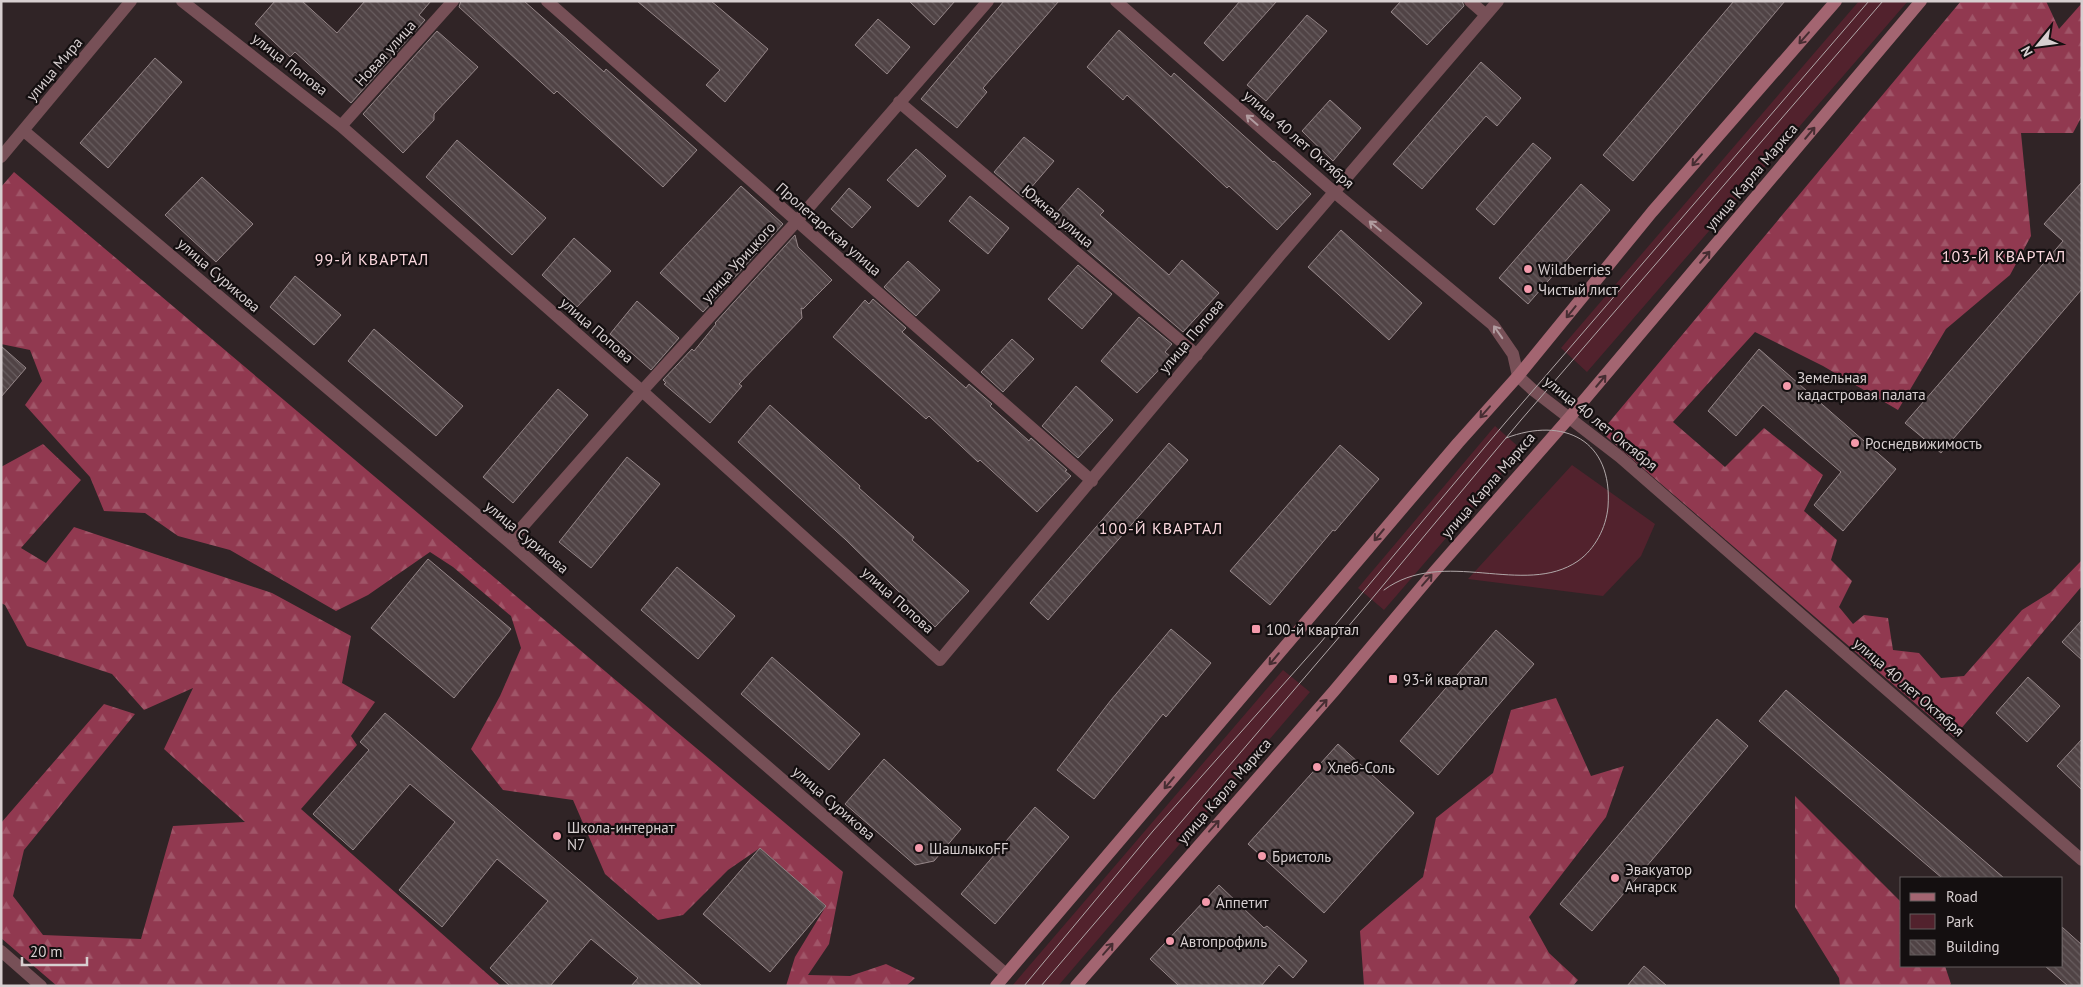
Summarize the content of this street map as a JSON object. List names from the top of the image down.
{
  "streets": {
    "street": [
      "Новая улица",
      "улица Попова",
      "улица Мира",
      "улица 40 лет Октября",
      "улица Карла Маркса",
      "Южная улица",
      "Пролетарская улица",
      "улица Урицкого",
      "улица Сурикова"
    ]
  },
  "crossings": [
    ["Новая улица", "улица Попова"],
    ["улица Попова", "улица 40 лет Октября"],
    ["улица Попова", "Южная улица"],
    ["улица Попова", "Пролетарская улица"],
    ["улица Попова", "улица Урицкого"],
    ["улица Мира", "улица Сурикова"],
    ["улица 40 лет Октября", "улица Карла Маркса"],
    ["Южная улица", "улица Урицкого"],
    ["Пролетарская улица", "улица Урицкого"],
    ["улица Урицкого", "улица Сурикова"]
  ],
  "one_way": ["улица 40 лет Октября"],
  "districts": ["103-Й КВАРТАЛ", "99-Й КВАРТАЛ", "100-Й КВАРТАЛ"],
  "places": {
    "other": [
      "Wildberries",
      "Чистый лист",
      "Земельная кадастровая палата",
      "Роснедвижимость",
      "Хлеб-Соль",
      "Школа-интернат N7",
      "ШашлыкoFF",
      "Бристоль",
      "Эвакуатор Ангарск",
      "Аппетит",
      "Автопрофиль"
    ],
    "transit": ["100-й квартал", "93-й квартал"]
  },
  "legend": ["Road", "Park", "Building"],
  "scale_bar": "20 m",
  "north": "bottom left"
}
